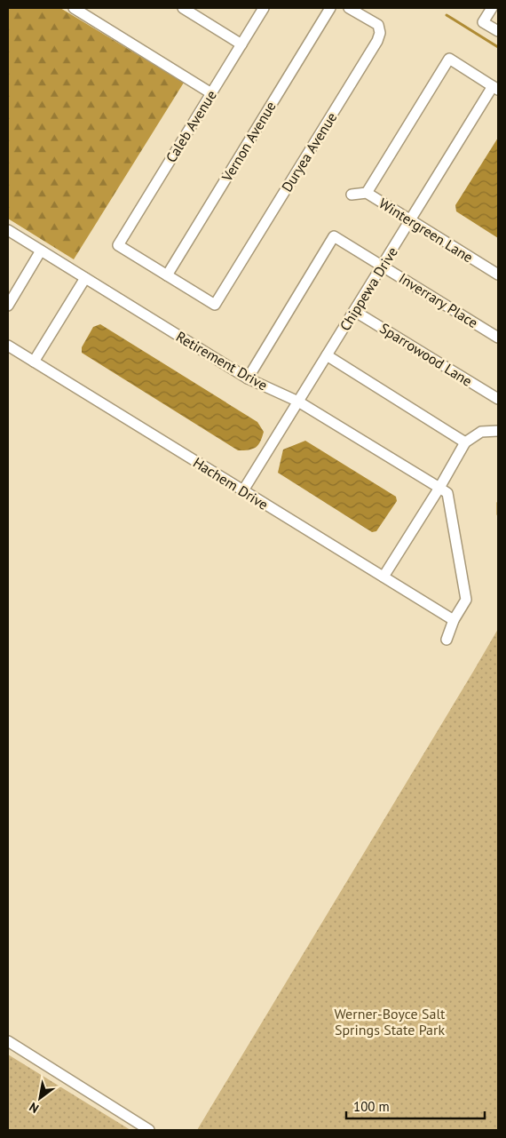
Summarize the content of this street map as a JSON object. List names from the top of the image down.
{
  "streets": {
    "street": [
      "Caleb Avenue",
      "Vernon Avenue",
      "Duryea Avenue",
      "Wintergreen Lane",
      "Chippewa Drive",
      "Inverrary Place",
      "Sparrowood Lane",
      "Retirement Drive",
      "Hachem Drive"
    ]
  },
  "crossings": [
    ["Caleb Avenue", "Vernon Avenue"],
    ["Caleb Avenue", "Duryea Avenue"],
    ["Vernon Avenue", "Duryea Avenue"],
    ["Wintergreen Lane", "Chippewa Drive"],
    ["Chippewa Drive", "Inverrary Place"],
    ["Chippewa Drive", "Sparrowood Lane"],
    ["Chippewa Drive", "Retirement Drive"],
    ["Chippewa Drive", "Hachem Drive"],
    ["Inverrary Place", "Retirement Drive"]
  ],
  "parks": ["Werner-Boyce Salt Springs State Park"],
  "scale_bar": "100 m",
  "north": "bottom left"
}
